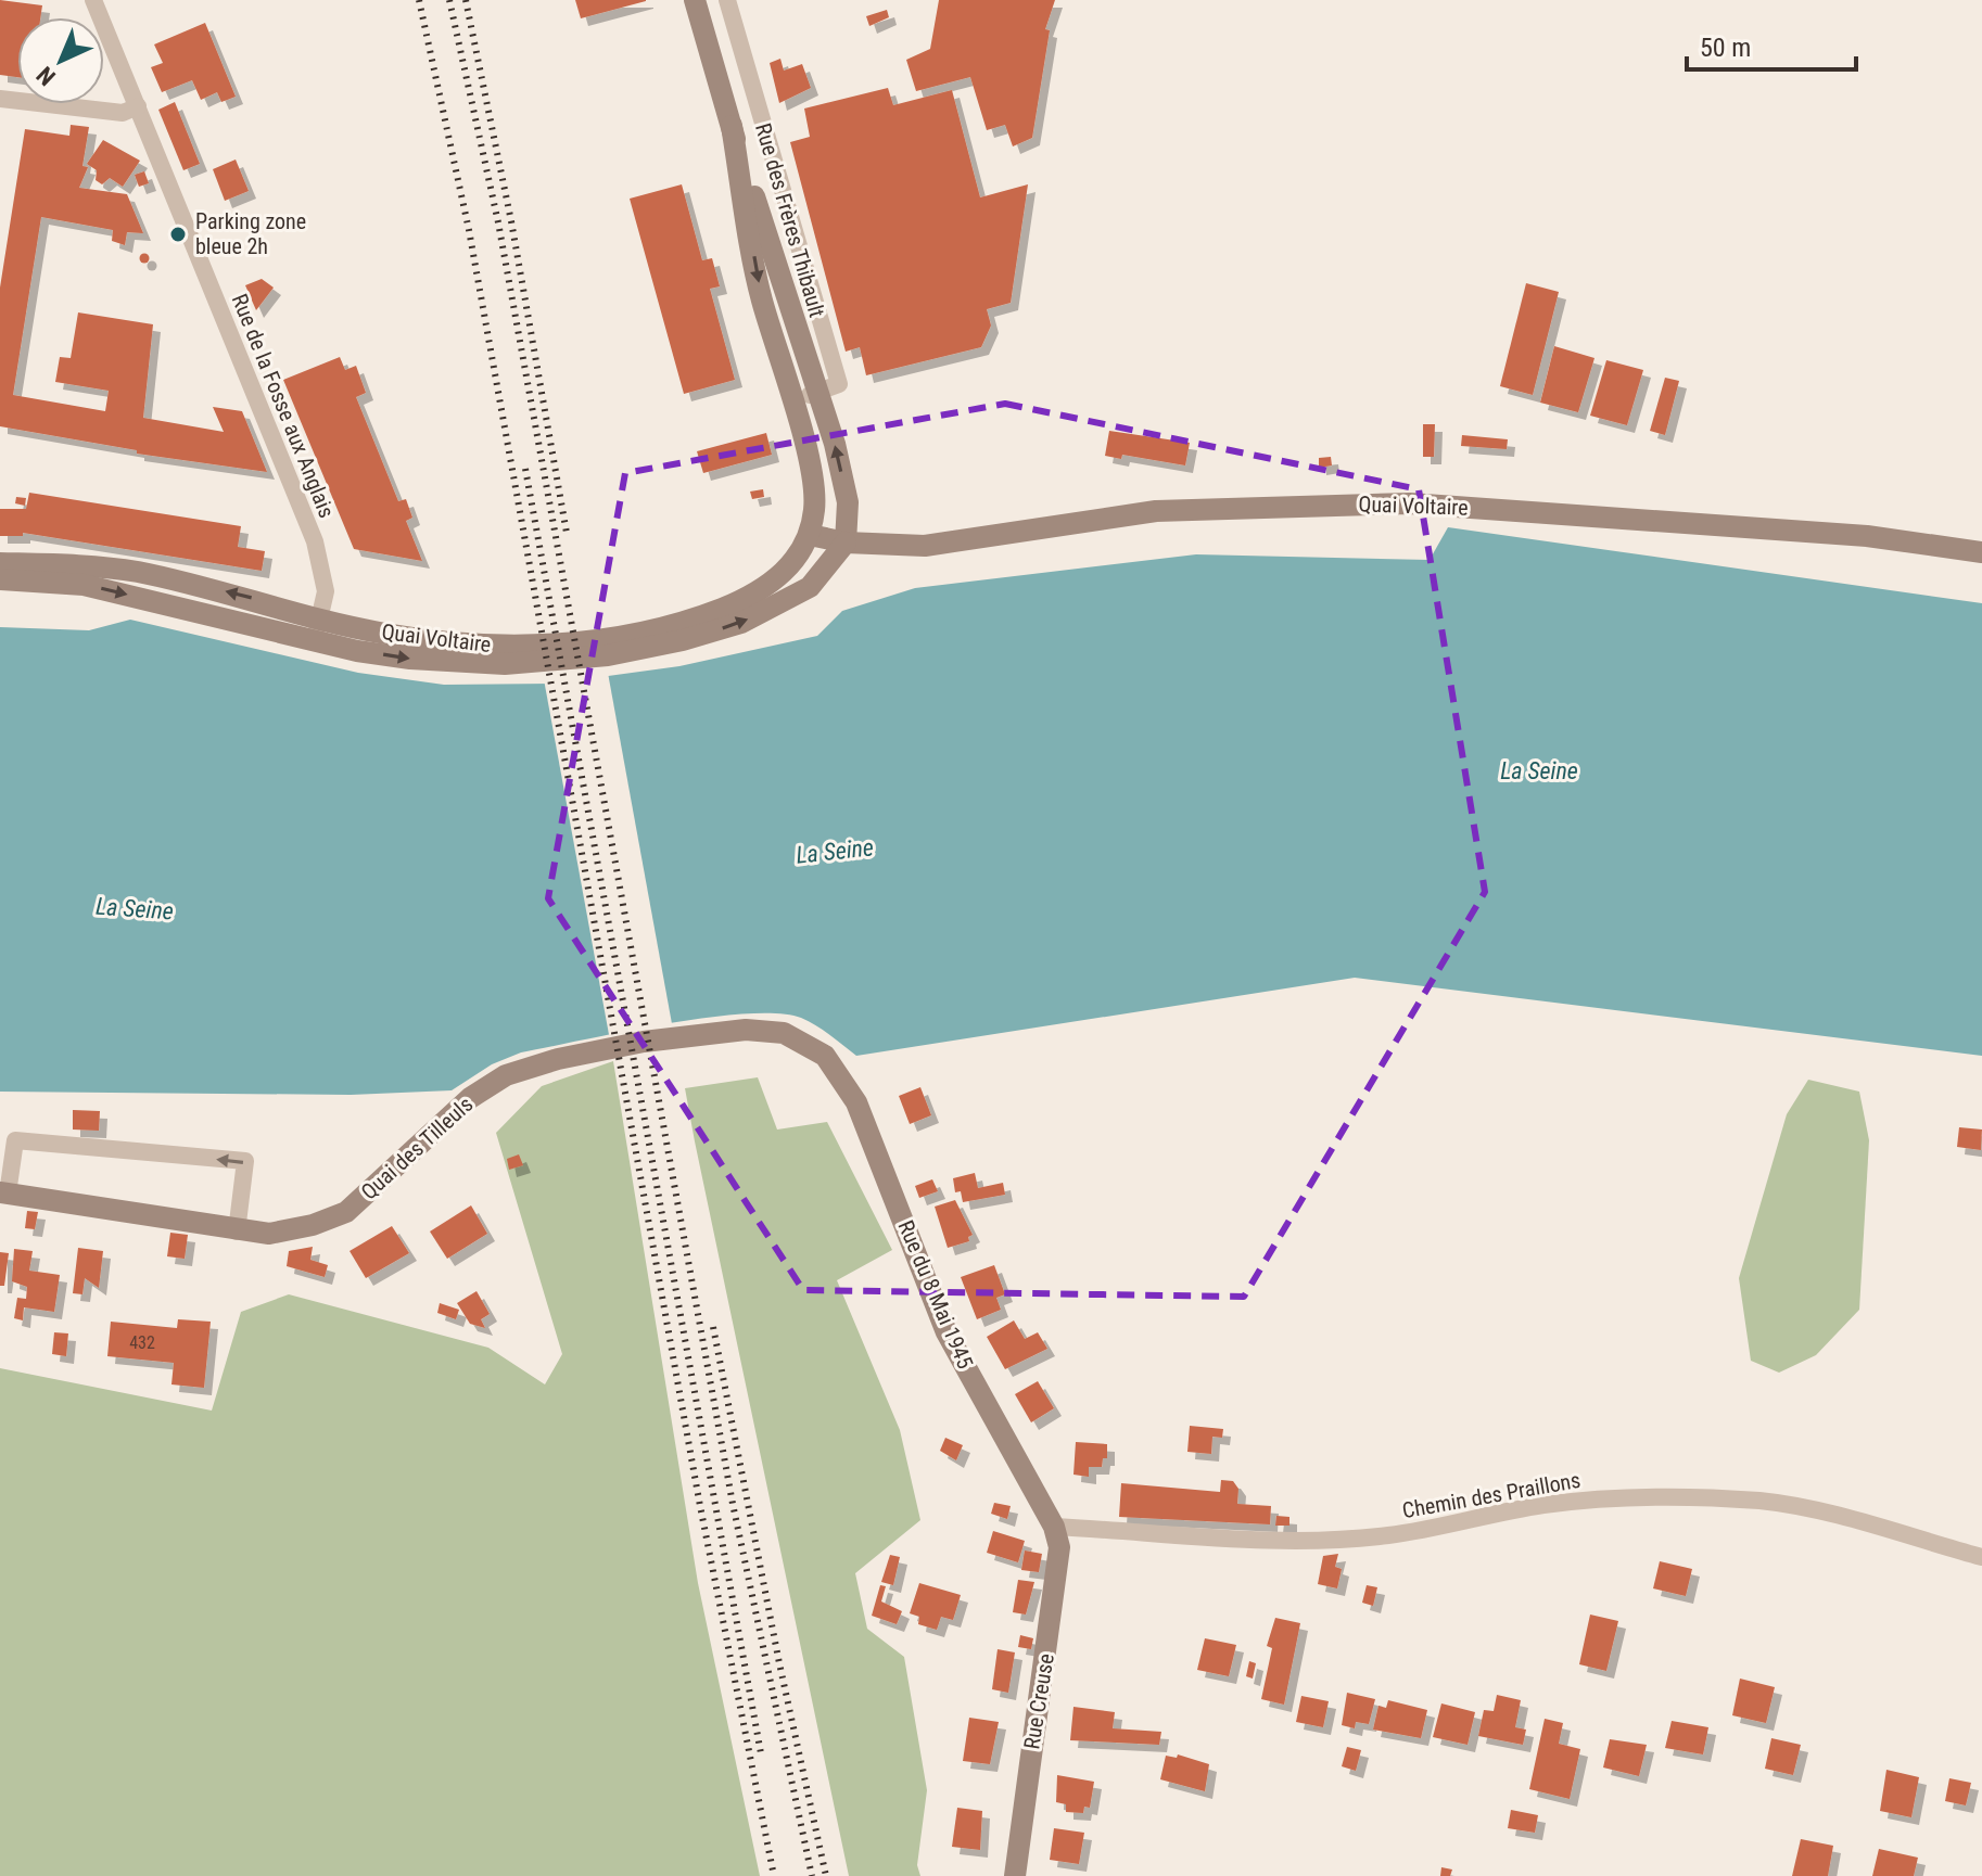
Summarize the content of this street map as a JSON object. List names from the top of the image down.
{
  "streets": {
    "street": [
      "Rue des Frères Thibault",
      "Rue de la Fosse aux Anglais",
      "Quai Voltaire",
      "Quai des Tilleuls",
      "Rue du 8 Mai 1945",
      "Chemin des Praillons",
      "Rue Creuse"
    ]
  },
  "crossings": [
    ["Rue des Frères Thibault", "Quai Voltaire"],
    ["Rue de la Fosse aux Anglais", "Quai Voltaire"],
    ["Quai des Tilleuls", "Rue du 8 Mai 1945"],
    ["Rue du 8 Mai 1945", "Chemin des Praillons"],
    ["Rue du 8 Mai 1945", "Rue Creuse"],
    ["Chemin des Praillons", "Rue Creuse"]
  ],
  "water": ["La Seine"],
  "places": ["Parking zone bleue 2h"],
  "house_numbers": ["432"],
  "scale_bar": "50 m",
  "north": "bottom left"
}
